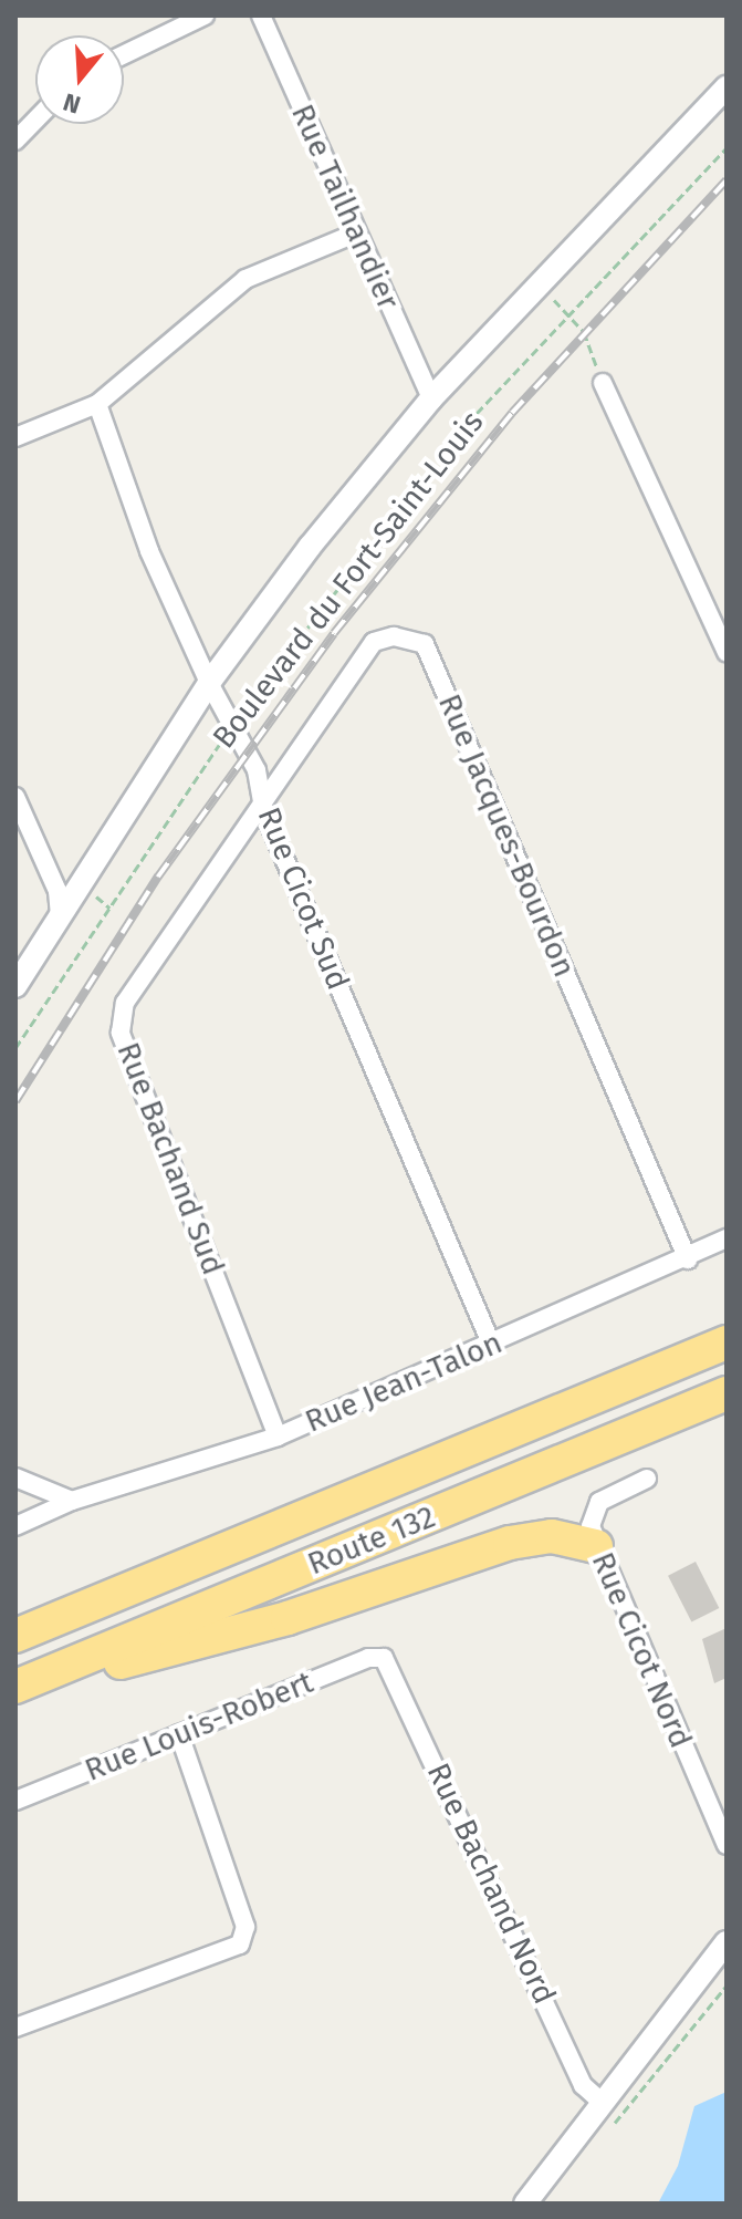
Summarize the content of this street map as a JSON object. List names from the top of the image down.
{
  "streets": {
    "highway": ["Route 132"],
    "street": [
      "Rue Tailhandier",
      "Boulevard du Fort-Saint-Louis",
      "Rue Jacques-Bourdon",
      "Rue Cicot Sud",
      "Rue Bachand Sud",
      "Rue Jean-Talon",
      "Rue Cicot Nord",
      "Rue Louis-Robert",
      "Rue Bachand Nord"
    ]
  },
  "crossings": [
    ["Rue Tailhandier", "Boulevard du Fort-Saint-Louis"],
    ["Boulevard du Fort-Saint-Louis", "Rue Cicot Sud"],
    ["Rue Jacques-Bourdon", "Rue Cicot Sud"],
    ["Rue Jacques-Bourdon", "Rue Bachand Sud"],
    ["Rue Jacques-Bourdon", "Rue Jean-Talon"],
    ["Rue Cicot Sud", "Rue Bachand Sud"],
    ["Rue Cicot Sud", "Rue Jean-Talon"],
    ["Rue Bachand Sud", "Rue Jean-Talon"],
    ["Rue Louis-Robert", "Rue Bachand Nord"]
  ],
  "north": "bottom"
}
